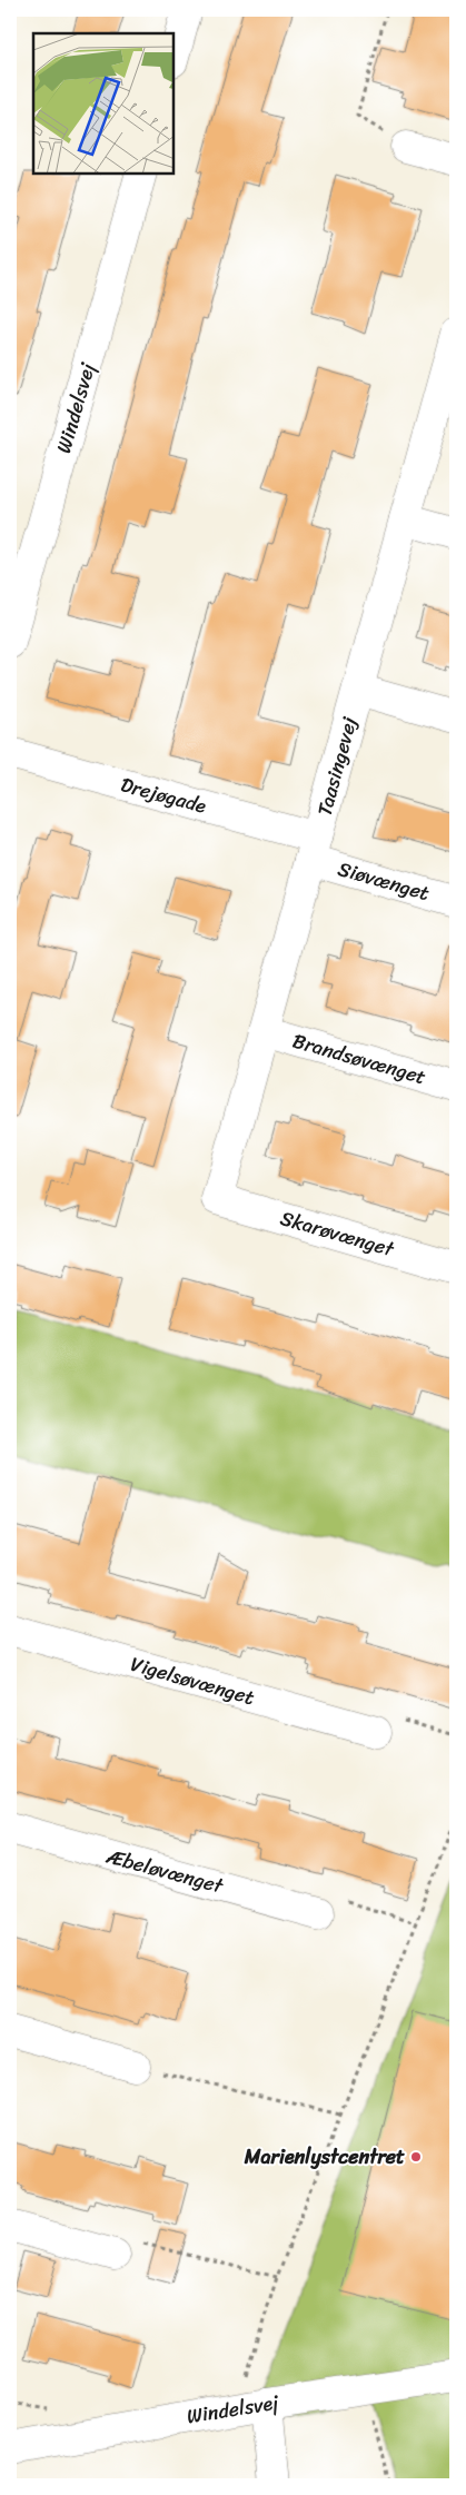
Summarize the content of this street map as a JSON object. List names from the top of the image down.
{
  "streets": {
    "street": [
      "Windelsvej",
      "Taasingevej",
      "Drejøgade",
      "Siøvænget",
      "Brandsøvænget",
      "Skarøvænget",
      "Vigelsøvænget",
      "Æbeløvænget"
    ]
  },
  "crossings": [
    ["Taasingevej", "Drejøgade"],
    ["Taasingevej", "Siøvænget"],
    ["Taasingevej", "Brandsøvænget"],
    ["Taasingevej", "Skarøvænget"],
    ["Drejøgade", "Siøvænget"]
  ],
  "places": ["Marienlystcentret"]
}
